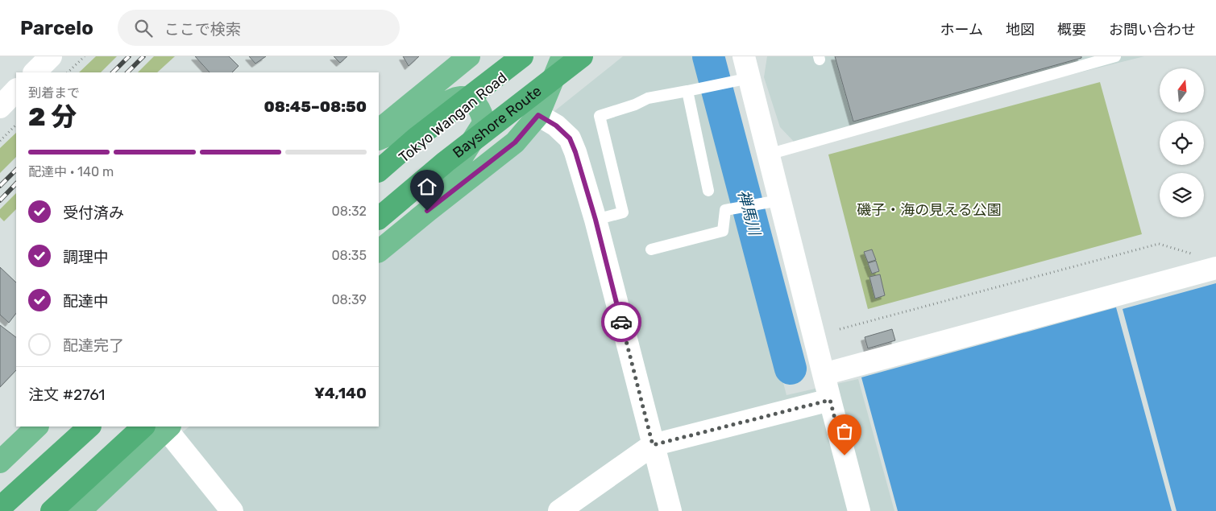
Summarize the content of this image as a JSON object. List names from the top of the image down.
{
  "streets": {
    "highway": ["Tokyo Wangan Road", "Bayshore Route"]
  },
  "water": ["禅馬川"],
  "parks": ["磯子・海の見える公園"],
  "north": "top",
  "page": {
    "header": "Parcelo",
    "search": "ここで検索",
    "nav": [
      "ホーム",
      "地図",
      "概要",
      "お問い合わせ"
    ],
    "heading": ["2 分", "到着まで", "08:45–08:50"],
    "panel": ["注文 #2761", "¥4,140"],
    "bar": "配達中 · 140 m",
    "list": [
      ["受付済み", "08:32"],
      ["調理中", "08:35"],
      ["配達中", "08:39"],
      "配達完了"
    ]
  }
}
